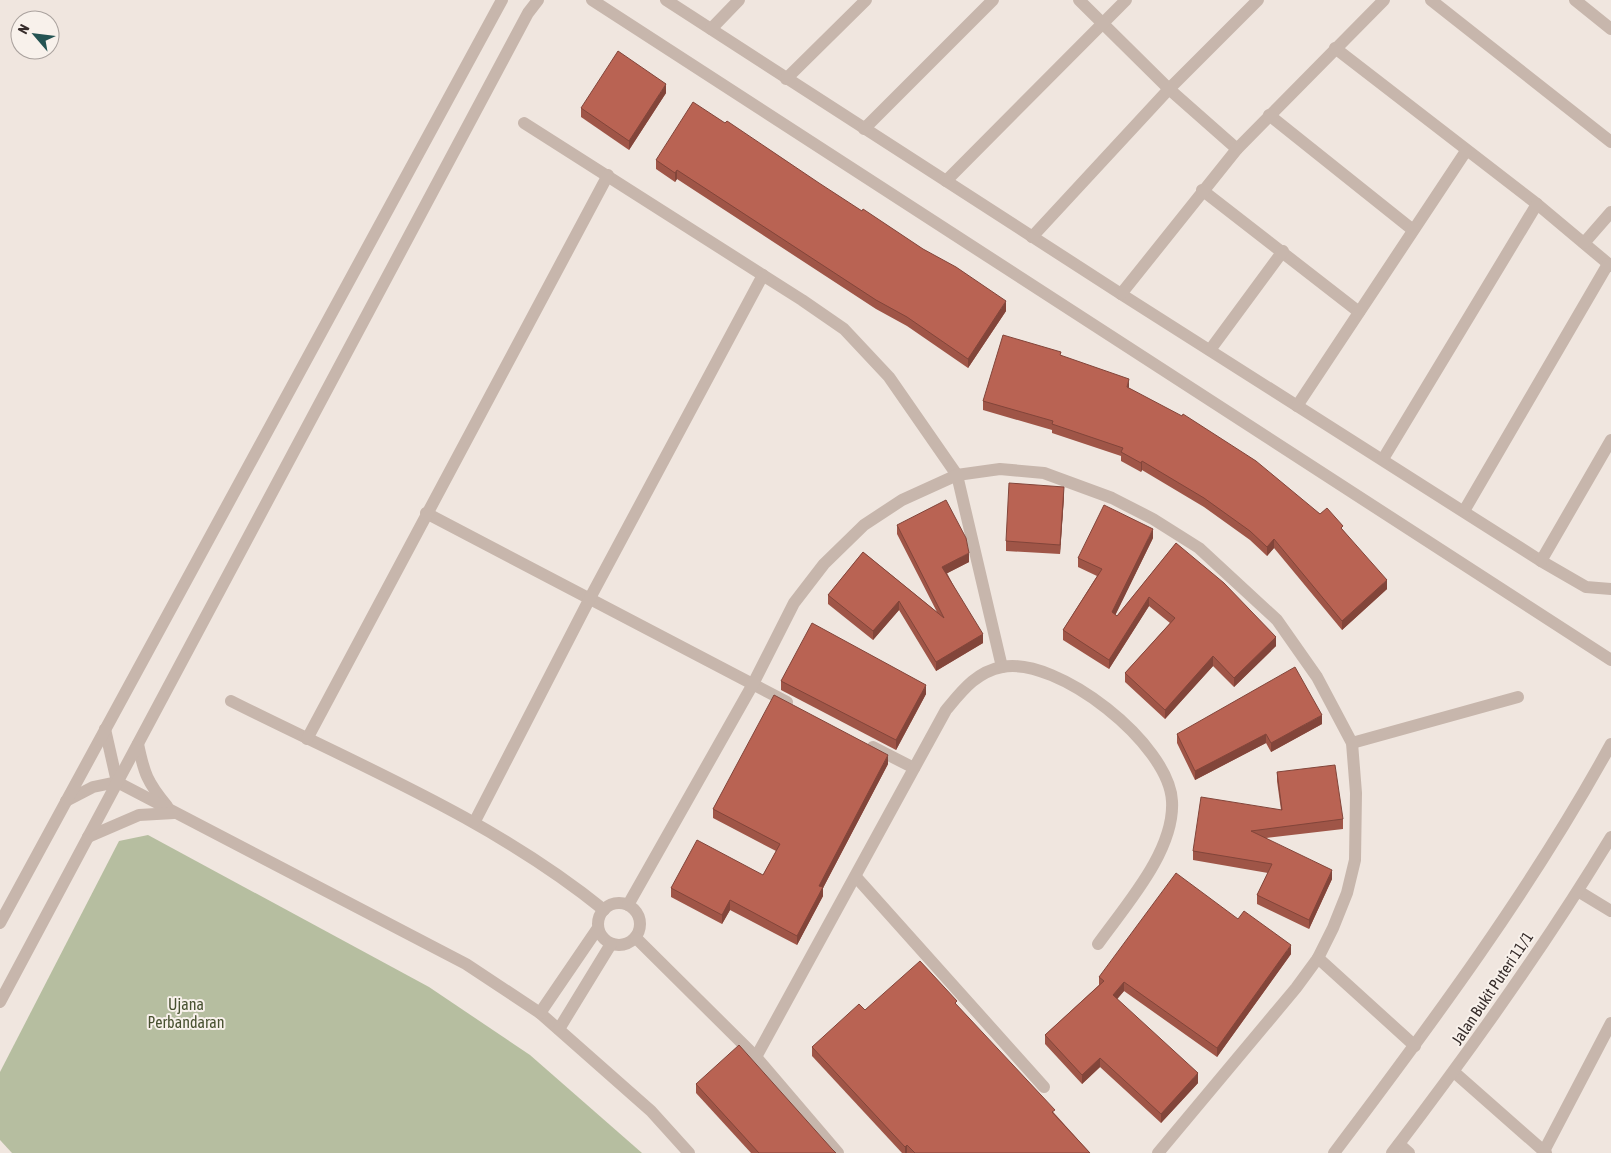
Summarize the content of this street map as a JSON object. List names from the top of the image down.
{
  "streets": {
    "street": ["Jalan Bukit Puteri 11/1"]
  },
  "parks": ["Ujana Perbandaran"],
  "north": "top left"
}
